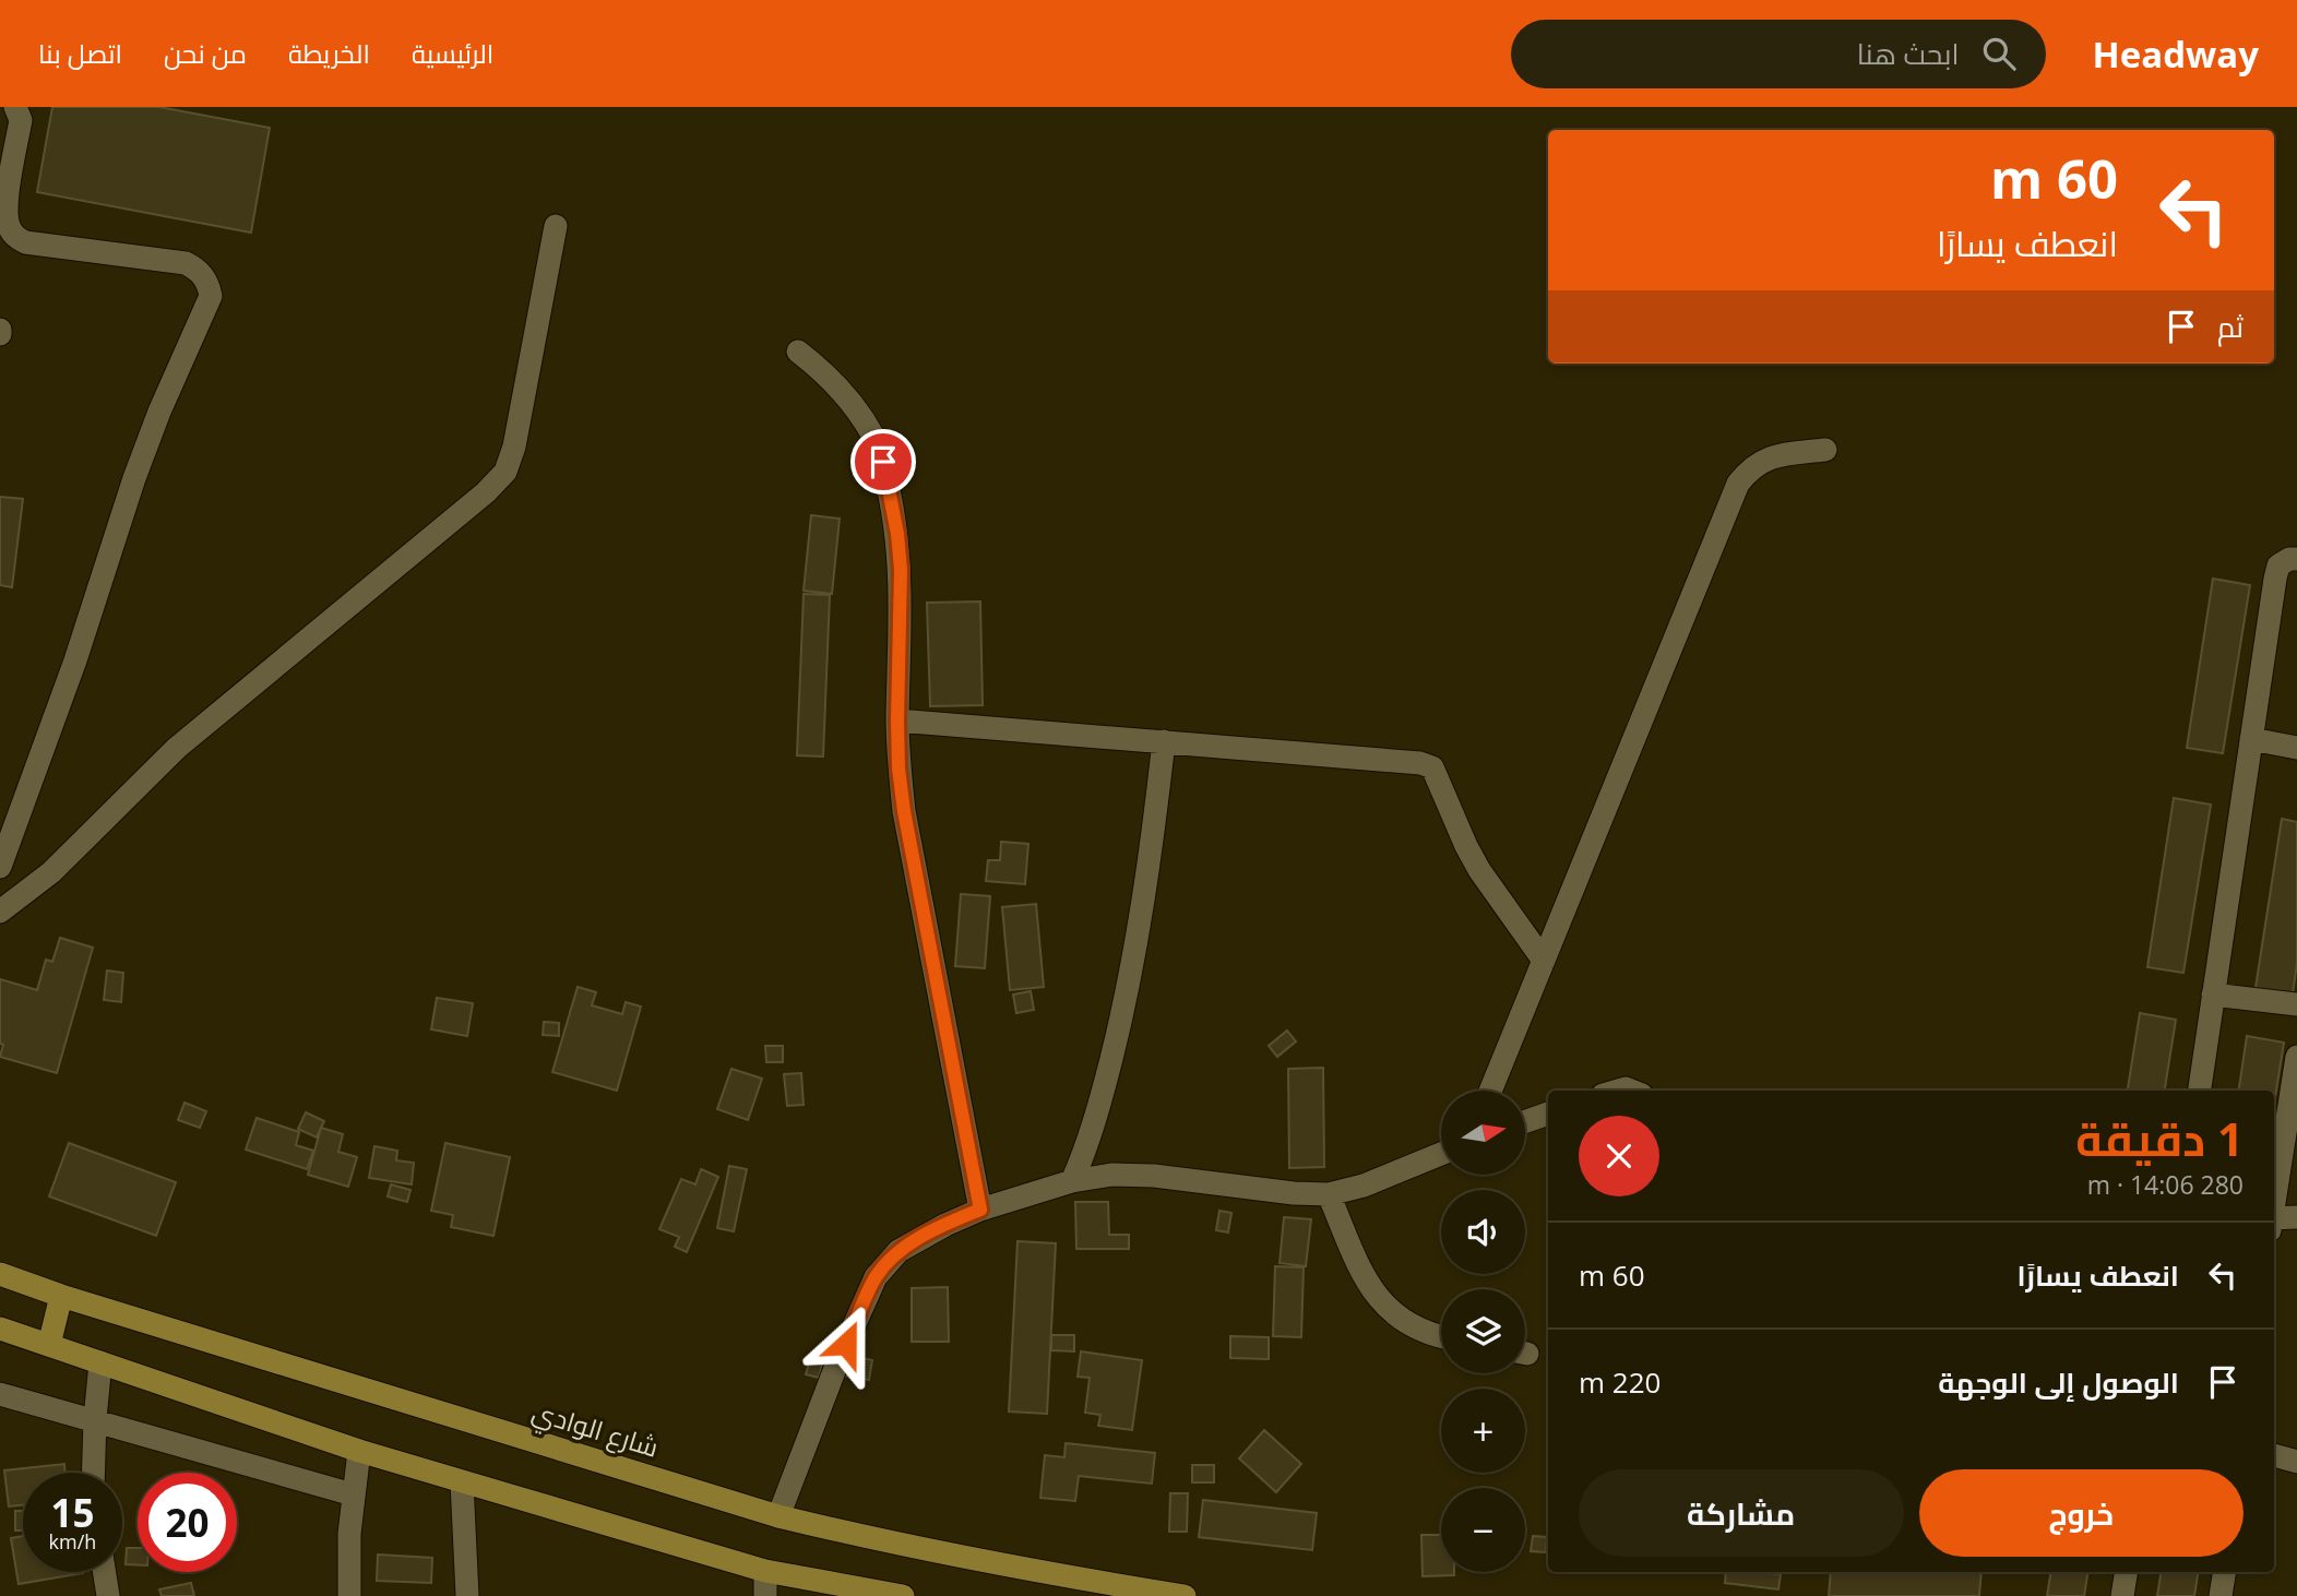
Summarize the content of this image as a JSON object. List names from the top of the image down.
{
  "streets": {
    "main road": ["شارع الوادي"]
  },
  "north": "right",
  "page": {
    "header": "Headway",
    "search": "ابحث هنا",
    "nav": [
      "الرئيسية",
      "الخريطة",
      "من نحن",
      "اتصل بنا"
    ],
    "turn": ["60 m", "انعطف يسارًا"],
    "then": "ثم",
    "map_buttons": ["+", "−"],
    "heading": ["1 دقيقة", "280 m · 14:06"],
    "list": [
      {
        "name": "انعطف يسارًا",
        "value": "60 m"
      },
      {
        "name": "الوصول إلى الوجهة",
        "value": "220 m"
      }
    ],
    "buttons": ["خروج", "مشاركة"],
    "speed": "15 km/h",
    "limit": "20"
  }
}
